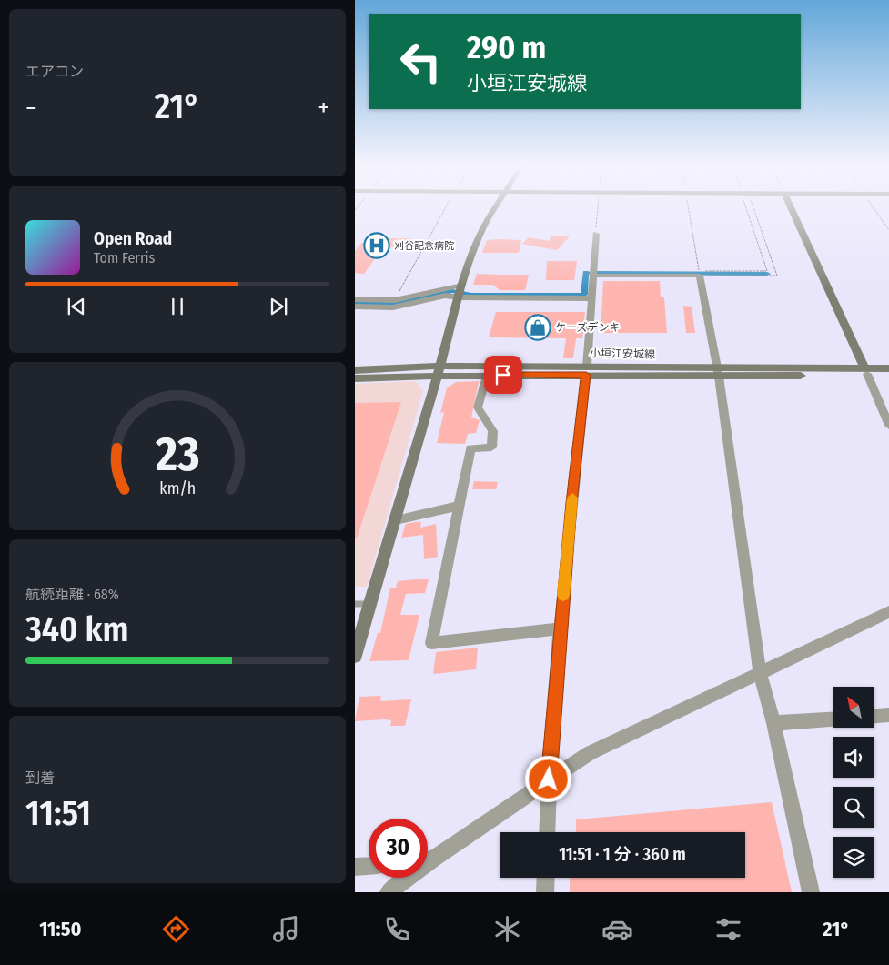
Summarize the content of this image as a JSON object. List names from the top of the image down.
{
  "streets": {
    "street": ["小垣江安城線"]
  },
  "places": {
    "hospital": ["刈谷記念病院"],
    "shop": ["ケーズデンキ"]
  },
  "north": "top left",
  "page": {
    "tile": [
      "エアコン",
      ["航続距離 · 68%", "340 km"],
      ["到着", "11:51"]
    ],
    "turn": ["290 m", "小垣江安城線"],
    "heat": ["−", "21°", "+"],
    "song": ["Open Road", "Tom Ferris"],
    "limit": "30",
    "trip": "11:51 · 1 分 · 360 m",
    "tabs": ["11:50", "21°"],
    "gauge": ["23", "km/h"]
  }
}
